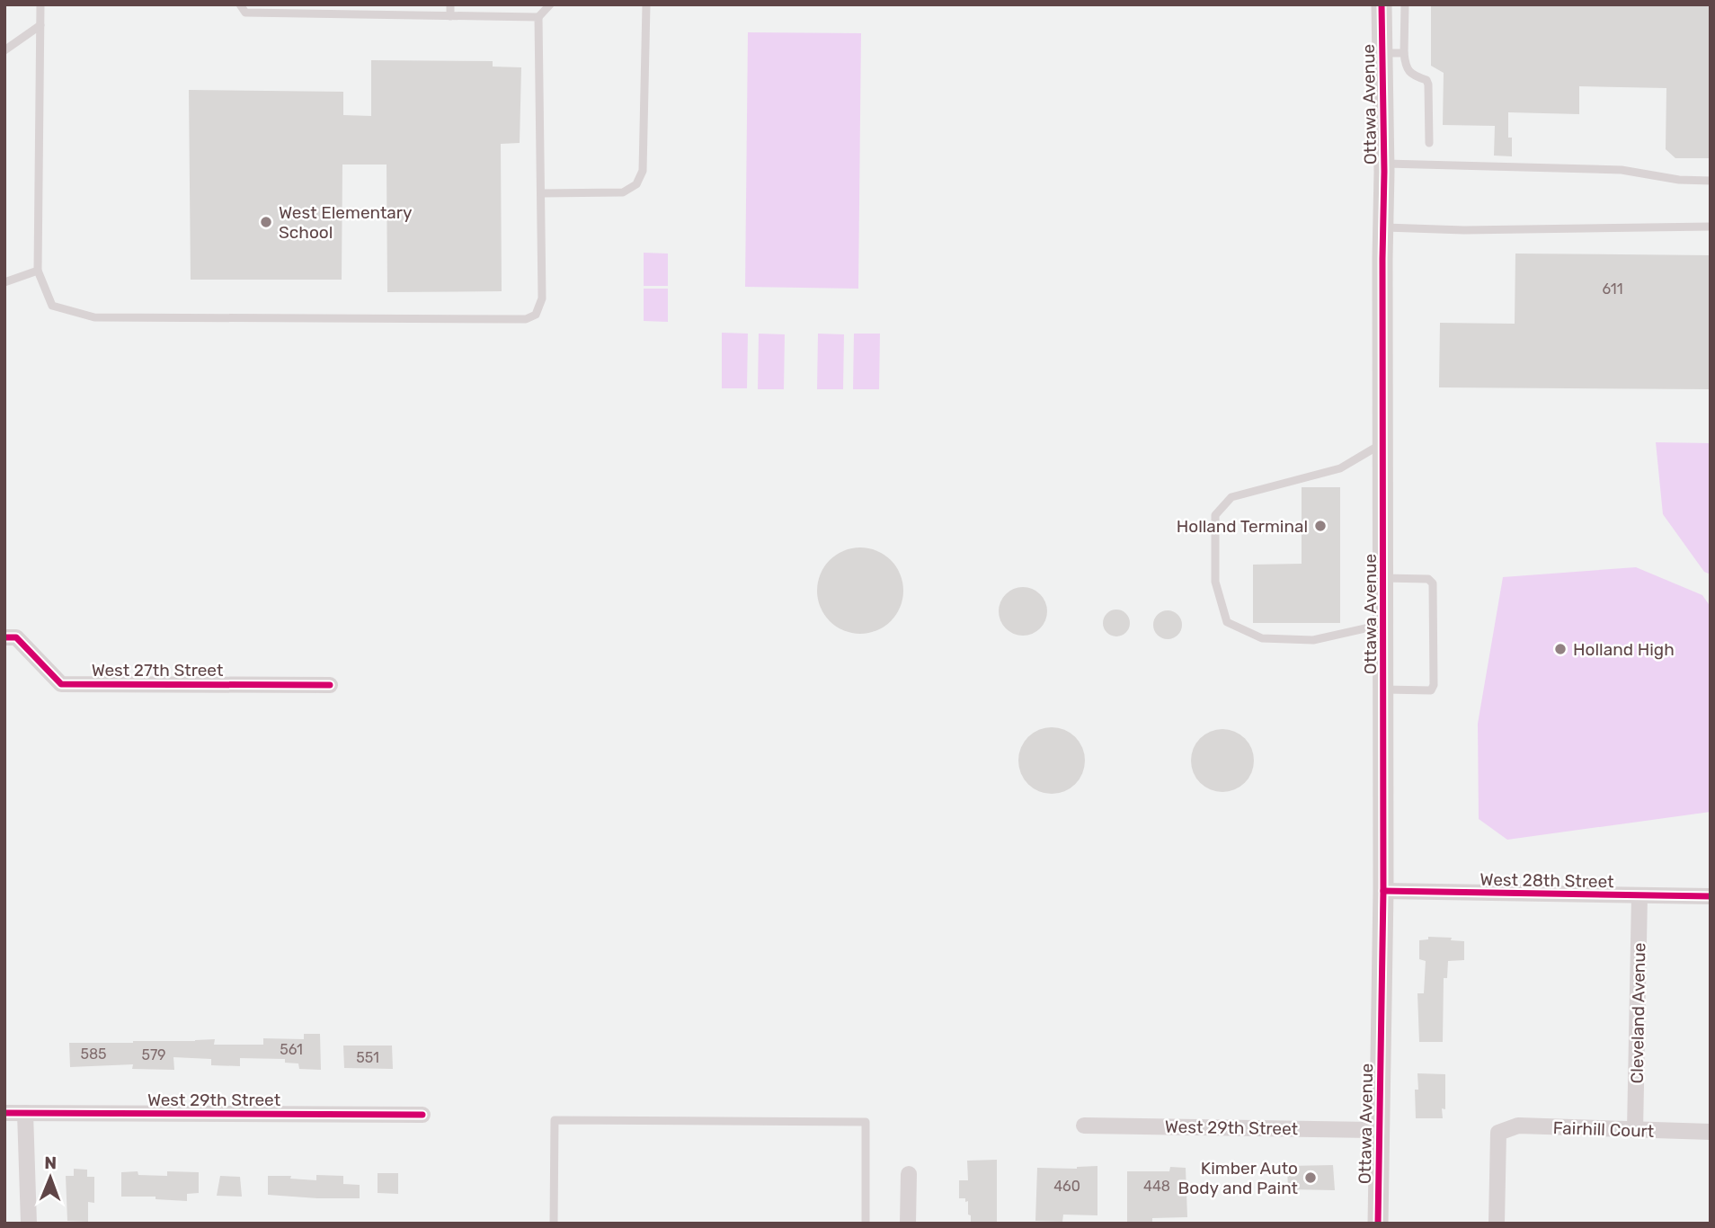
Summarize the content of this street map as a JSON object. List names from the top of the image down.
{
  "streets": {
    "street": [
      "Ottawa Avenue",
      "West 27th Street",
      "West 28th Street",
      "Cleveland Avenue",
      "West 29th Street",
      "Fairhill Court"
    ]
  },
  "crossings": [
    ["Ottawa Avenue", "West 28th Street"],
    ["Ottawa Avenue", "West 29th Street"],
    ["West 28th Street", "Cleveland Avenue"],
    ["Cleveland Avenue", "Fairhill Court"]
  ],
  "places": [
    "West Elementary School",
    "Holland Terminal",
    "Holland High",
    "Kimber Auto Body and Paint"
  ],
  "house_numbers": [
    "611",
    "561",
    "585",
    "579",
    "551",
    "460",
    "448"
  ],
  "north": "top"
}
